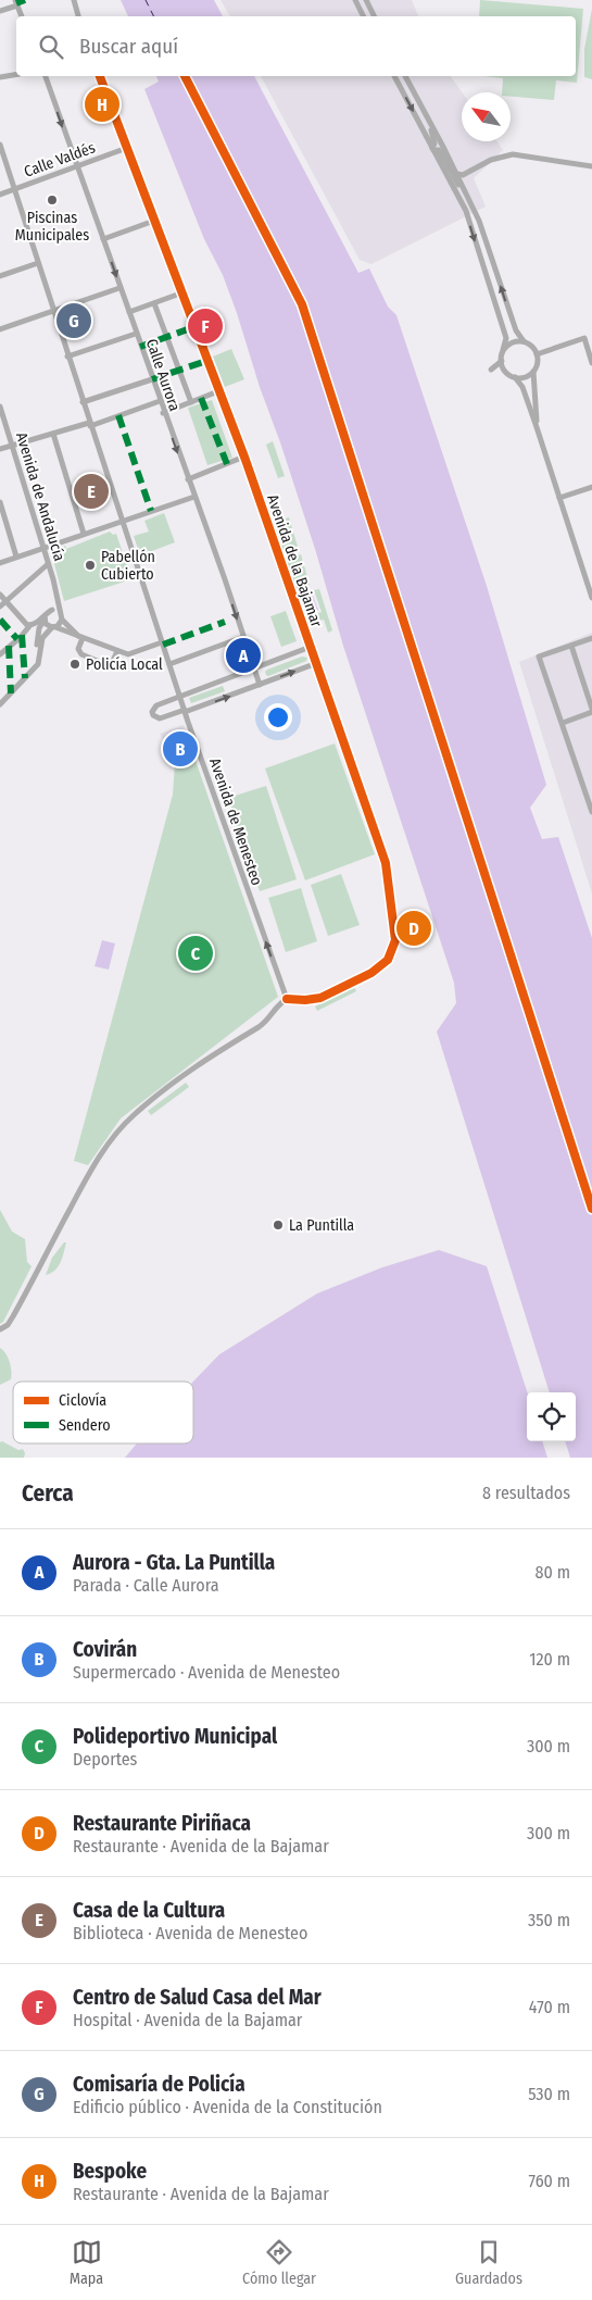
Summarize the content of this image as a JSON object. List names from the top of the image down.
{
  "streets": {
    "street": [
      "Calle Valdés",
      "Calle Aurora",
      "Avenida de Andalucía",
      "Avenida de la Bajamar",
      "Avenida de Menesteo"
    ]
  },
  "crossings": [
    ["Calle Valdés", "Calle Aurora"],
    ["Calle Valdés", "Avenida de la Bajamar"],
    ["Calle Valdés", "Avenida de Menesteo"],
    ["Avenida de la Bajamar", "Avenida de Menesteo"]
  ],
  "one_way": ["Calle Aurora"],
  "places": [
    "Piscinas Municipales",
    "Pabellón Cubierto",
    "Policía Local",
    "La Puntilla"
  ],
  "legend": ["Ciclovía", "Sendero"],
  "north": "top left",
  "page": {
    "search": "Buscar aquí",
    "pins": [
      "H",
      "G",
      "F",
      "E",
      "A",
      "B",
      "D",
      "C"
    ],
    "heading": ["Cerca", "8 resultados"],
    "list": [
      {
        "mark": "A",
        "name": "Aurora - Gta. La Puntilla",
        "note": "Parada · Calle Aurora",
        "value": "80 m"
      },
      {
        "mark": "B",
        "name": "Covirán",
        "note": "Supermercado · Avenida de Menesteo",
        "value": "120 m"
      },
      {
        "mark": "C",
        "name": "Polideportivo Municipal",
        "note": "Deportes",
        "value": "300 m"
      },
      {
        "mark": "D",
        "name": "Restaurante Piriñaca",
        "note": "Restaurante · Avenida de la Bajamar",
        "value": "300 m"
      },
      {
        "mark": "E",
        "name": "Casa de la Cultura",
        "note": "Biblioteca · Avenida de Menesteo",
        "value": "350 m"
      },
      {
        "mark": "F",
        "name": "Centro de Salud Casa del Mar",
        "note": "Hospital · Avenida de la Bajamar",
        "value": "470 m"
      },
      {
        "mark": "G",
        "name": "Comisaría de Policía",
        "note": "Edificio público · Avenida de la Constitución",
        "value": "530 m"
      },
      {
        "mark": "H",
        "name": "Bespoke",
        "note": "Restaurante · Avenida de la Bajamar",
        "value": "760 m"
      }
    ],
    "nav": ["Mapa", "Cómo llegar", "Guardados"]
  }
}
